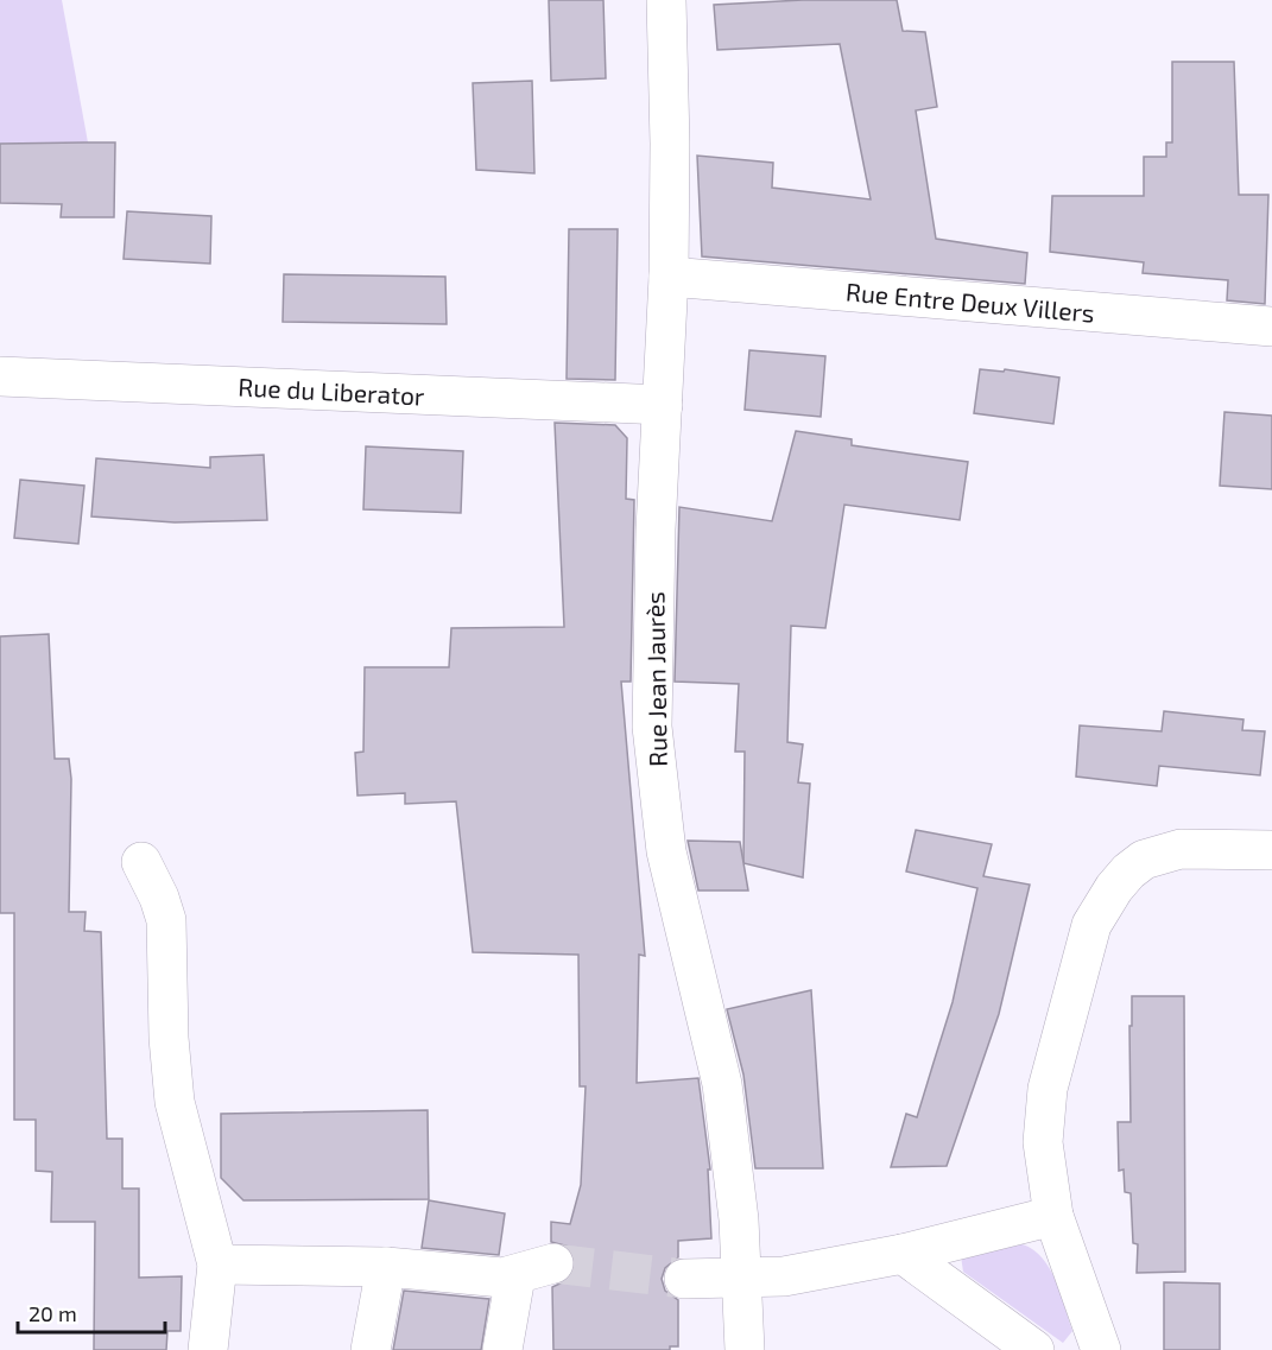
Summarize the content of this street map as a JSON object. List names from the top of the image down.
{
  "streets": {
    "street": ["Rue Entre Deux Villers", "Rue du Liberator", "Rue Jean Jaurès"]
  },
  "crossings": [
    ["Rue Entre Deux Villers", "Rue Jean Jaurès"],
    ["Rue du Liberator", "Rue Jean Jaurès"]
  ],
  "scale_bar": "20 m"
}
